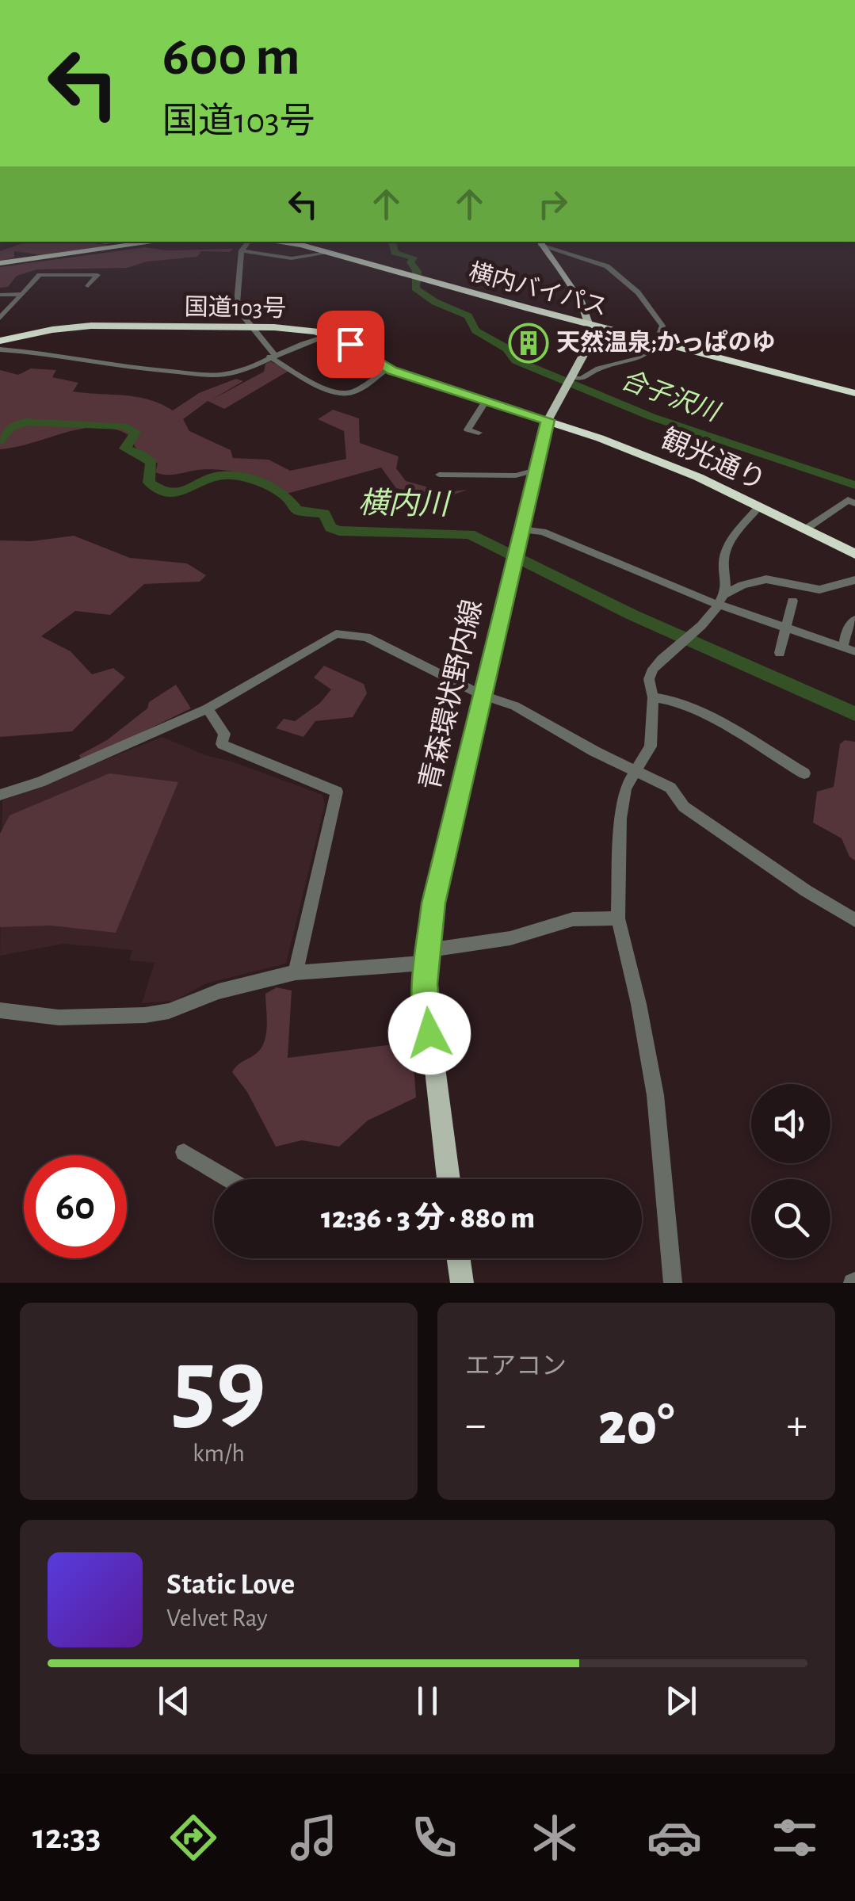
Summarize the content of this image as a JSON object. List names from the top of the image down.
{
  "streets": {
    "highway": ["横内バイパス", "国道103号", "観光通り"],
    "main road": ["青森環状野内線"]
  },
  "crossings": [
    ["横内バイパス", "青森環状野内線"],
    ["国道103号", "観光通り"],
    ["国道103号", "青森環状野内線"],
    ["観光通り", "青森環状野内線"]
  ],
  "water": ["合子沢川", "横内川"],
  "places": {
    "building": ["天然温泉;かっぱのゆ"]
  },
  "page": {
    "turn": ["600 m", "国道103号"],
    "limit": "60",
    "trip": "12:36 · 3 分 · 880 m",
    "tile": [
      ["59", "km/h"],
      "エアコン"
    ],
    "heat": ["−", "20°", "+"],
    "song": ["Static Love", "Velvet Ray"],
    "tabs": "12:33"
  }
}
